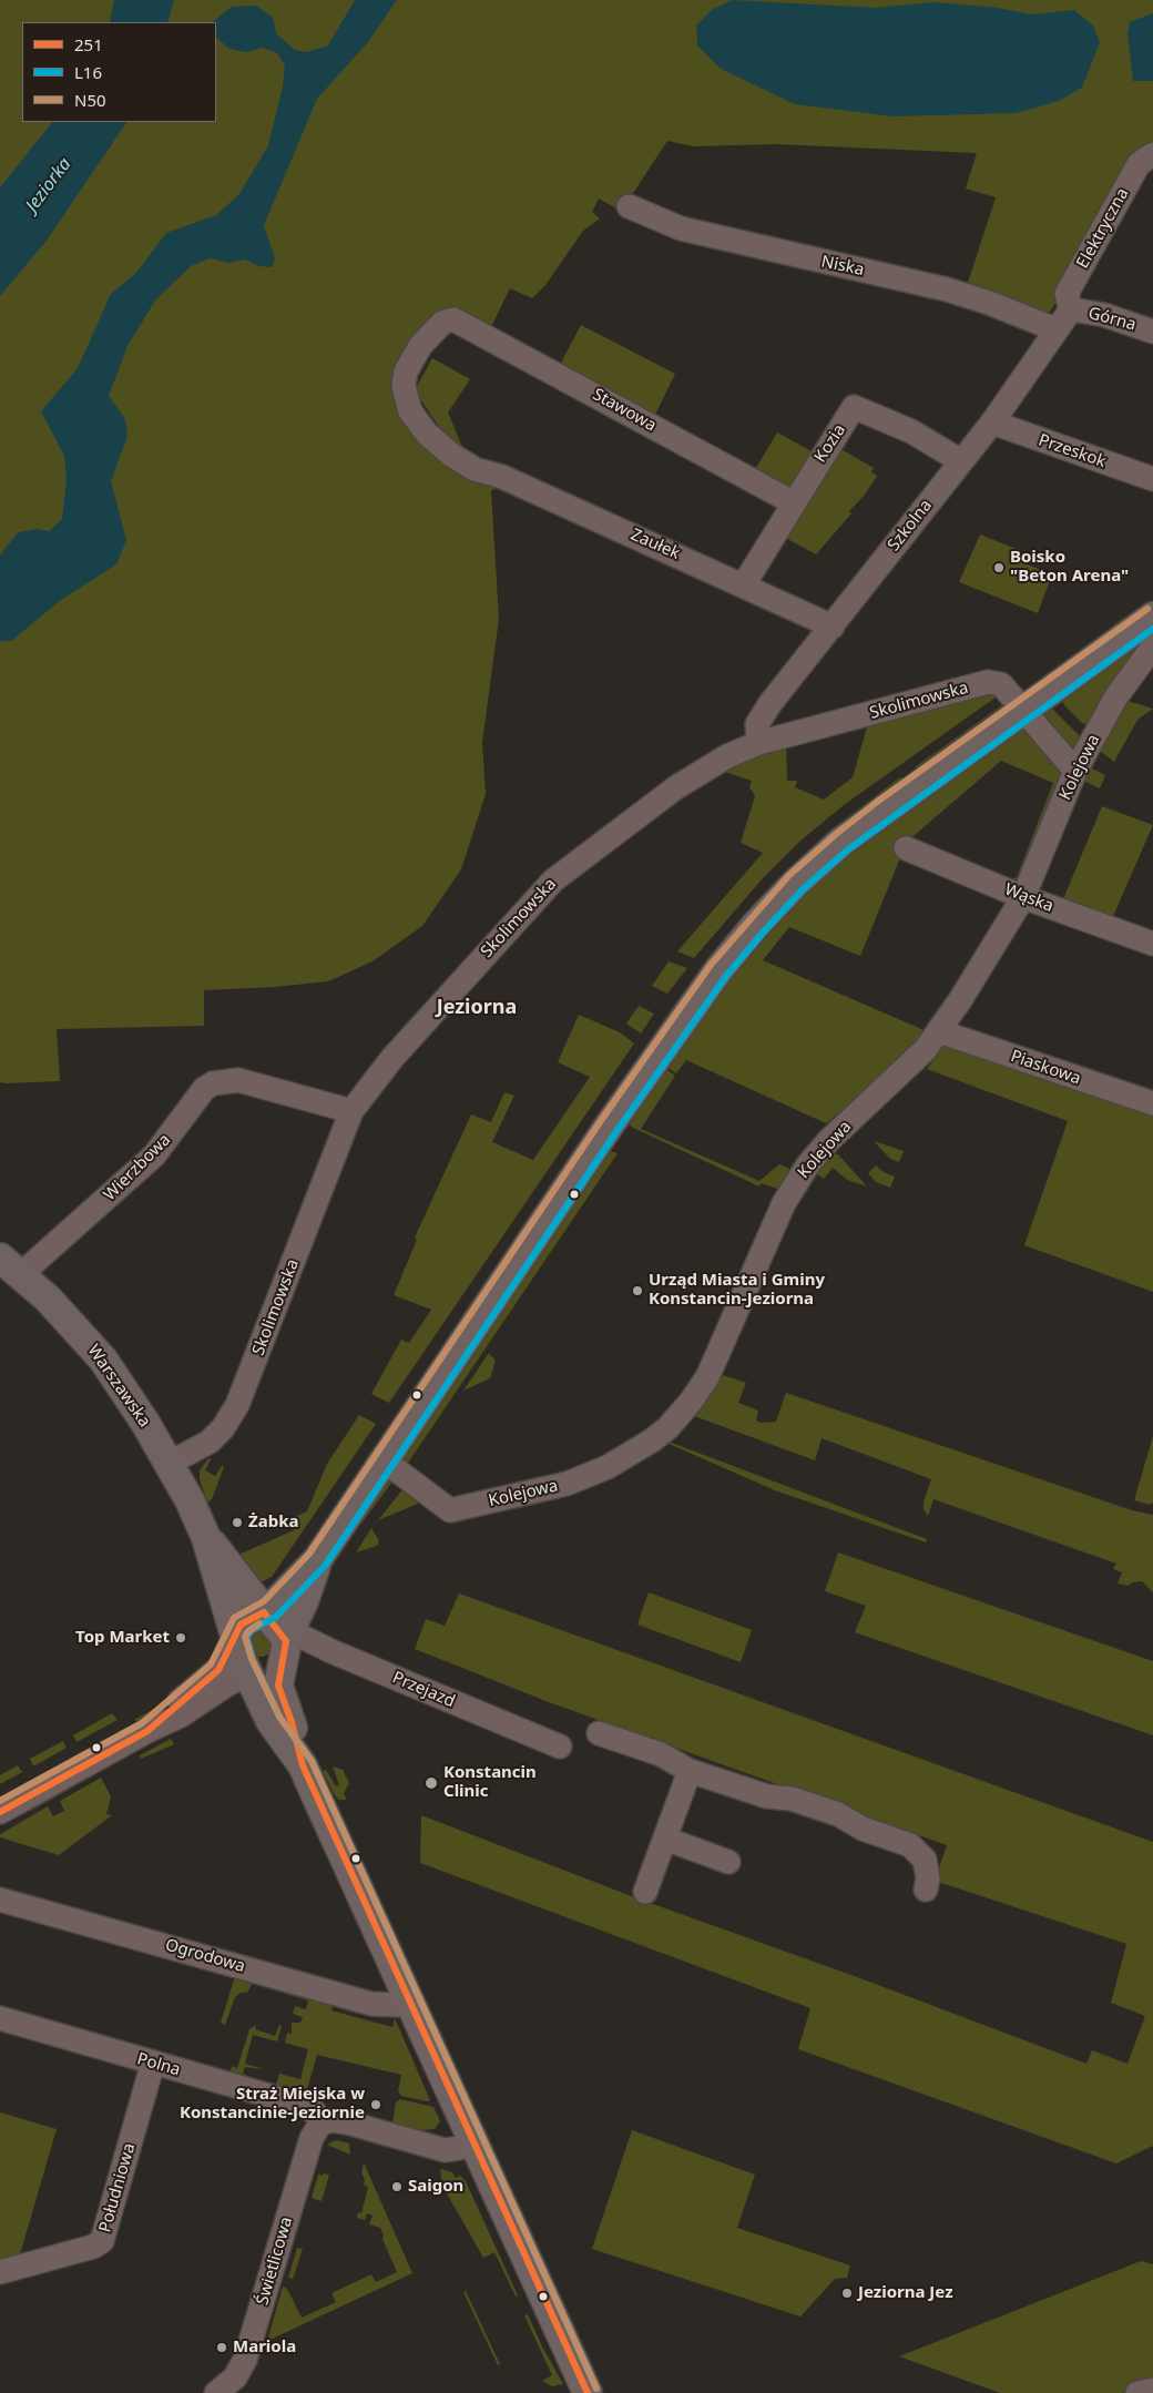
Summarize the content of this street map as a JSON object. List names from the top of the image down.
{
  "streets": {
    "main road": ["Warszawska"],
    "street": [
      "Elektryczna",
      "Niska",
      "Górna",
      "Stawowa",
      "Kozia",
      "Przeskok",
      "Szkolna",
      "Zaułek",
      "Skolimowska",
      "Kolejowa",
      "Wąska",
      "Piaskowa",
      "Wierzbowa",
      "Przejazd",
      "Ogrodowa",
      "Polna",
      "Południowa",
      "Świetlicowa"
    ]
  },
  "crossings": [
    ["Elektryczna", "Górna"],
    ["Elektryczna", "Szkolna"],
    ["Niska", "Szkolna"],
    ["Górna", "Szkolna"],
    ["Stawowa", "Kozia"],
    ["Stawowa", "Zaułek"],
    ["Kozia", "Szkolna"],
    ["Kozia", "Zaułek"],
    ["Przeskok", "Szkolna"],
    ["Szkolna", "Zaułek"],
    ["Szkolna", "Skolimowska"],
    ["Skolimowska", "Kolejowa"],
    ["Skolimowska", "Wierzbowa"],
    ["Skolimowska", "Warszawska"],
    ["Kolejowa", "Wąska"],
    ["Kolejowa", "Piaskowa"],
    ["Wierzbowa", "Warszawska"],
    ["Warszawska", "Przejazd"],
    ["Polna", "Południowa"],
    ["Polna", "Świetlicowa"]
  ],
  "districts": ["Jeziorna"],
  "water": ["Jeziorka"],
  "places": [
    "Boisko \"Beton Arena\"",
    "Urząd Miasta i Gminy Konstancin-Jeziorna",
    "Żabka",
    "Top Market",
    "Konstancin Clinic",
    "Straż Miejska w Konstancinie-Jeziornie",
    "Saigon",
    "Jeziorna Jez",
    "Mariola"
  ],
  "lines": ["transit line N50", "transit line L16", "transit line 251"],
  "legend": ["251", "L16", "N50"]
}
